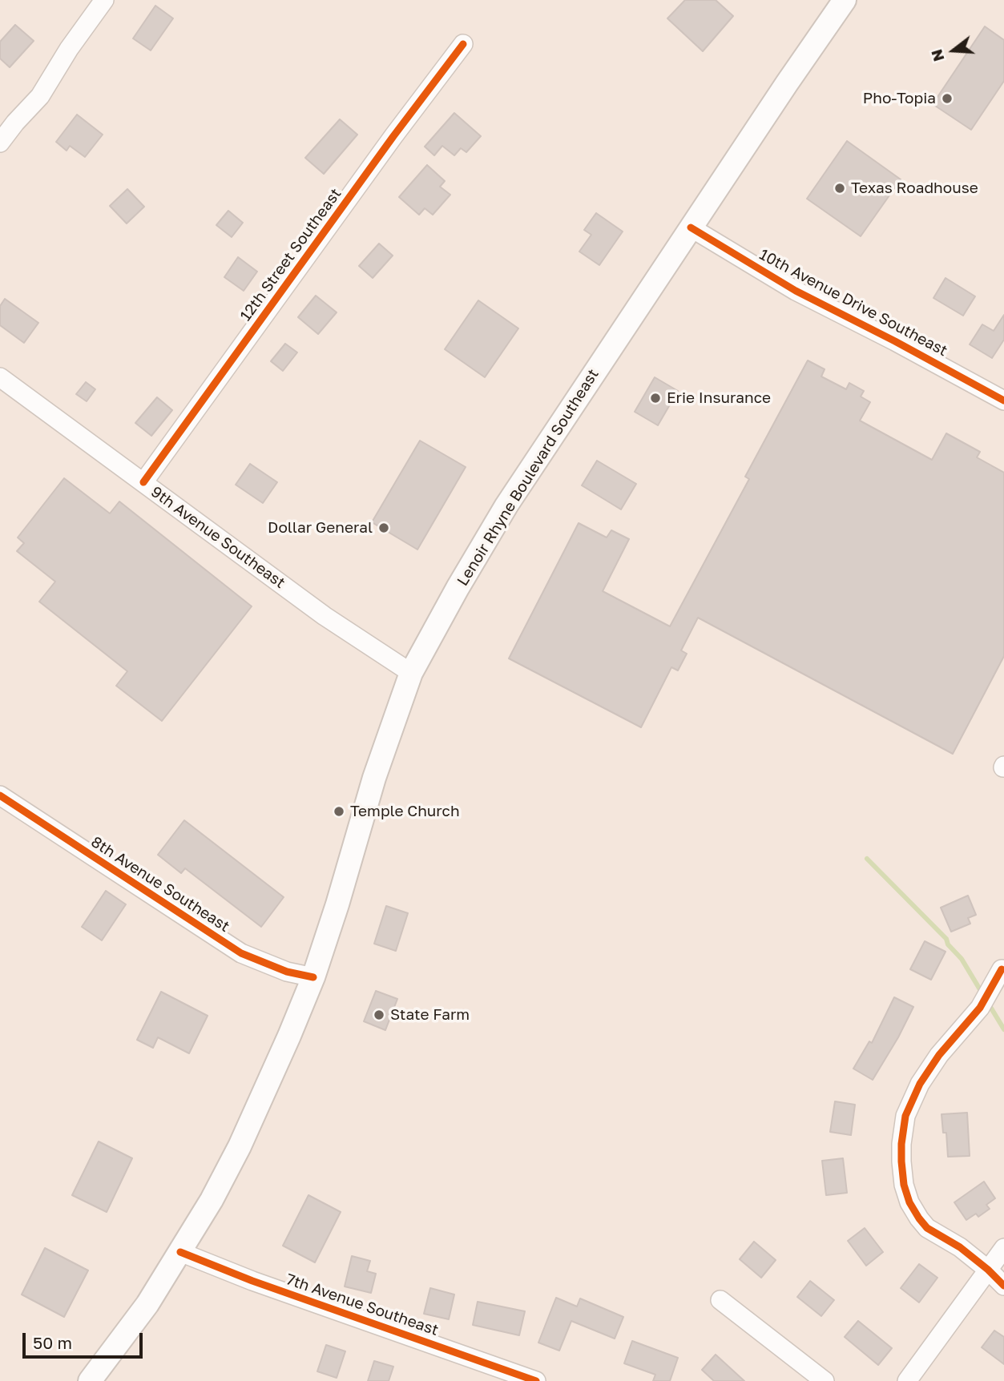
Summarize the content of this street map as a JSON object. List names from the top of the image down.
{
  "streets": {
    "main road": ["Lenoir Rhyne Boulevard Southeast"],
    "street": [
      "12th Street Southeast",
      "10th Avenue Drive Southeast",
      "9th Avenue Southeast",
      "8th Avenue Southeast",
      "7th Avenue Southeast"
    ]
  },
  "crossings": [
    ["12th Street Southeast", "9th Avenue Southeast"],
    ["10th Avenue Drive Southeast", "Lenoir Rhyne Boulevard Southeast"],
    ["Lenoir Rhyne Boulevard Southeast", "9th Avenue Southeast"],
    ["Lenoir Rhyne Boulevard Southeast", "8th Avenue Southeast"],
    ["Lenoir Rhyne Boulevard Southeast", "7th Avenue Southeast"]
  ],
  "places": [
    "Pho-Topia",
    "Texas Roadhouse",
    "Erie Insurance",
    "Dollar General",
    "Temple Church",
    "State Farm"
  ],
  "scale_bar": "50 m",
  "north": "left"
}
